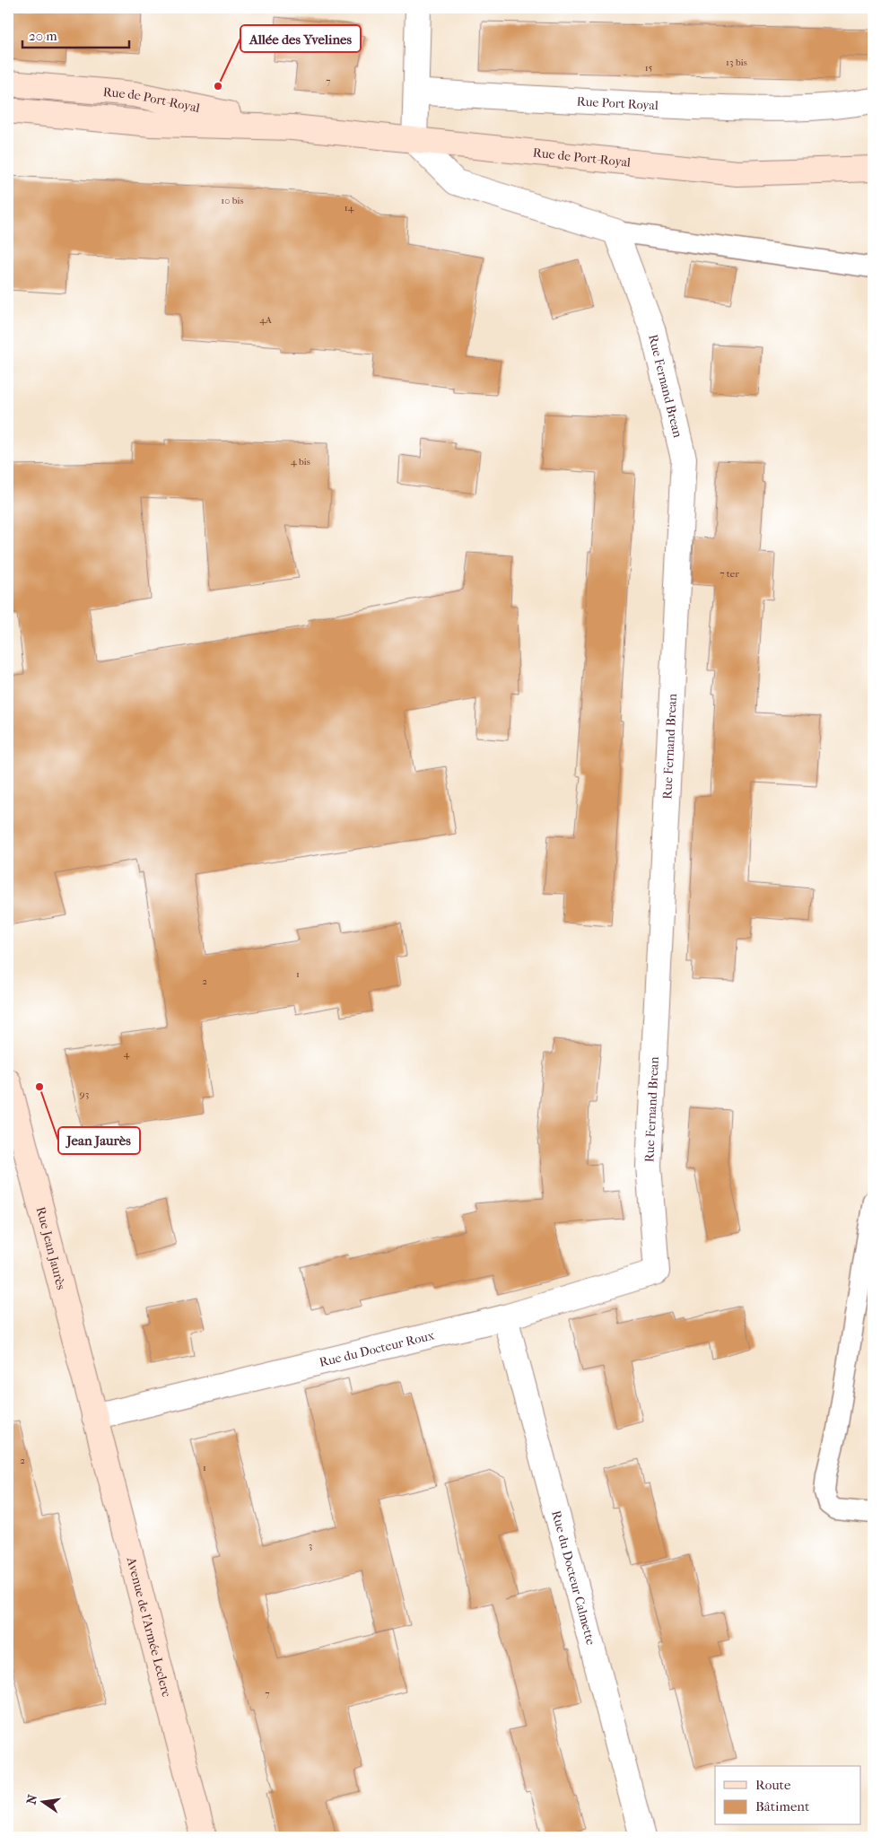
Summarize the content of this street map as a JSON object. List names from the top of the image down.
{
  "streets": {
    "main road": ["Rue de Port-Royal", "Rue Jean Jaurès", "Avenue de l'Armée Leclerc"],
    "street": [
      "Rue Port Royal",
      "Rue Fernand Brean",
      "Rue du Docteur Roux",
      "Rue du Docteur Calmette"
    ]
  },
  "crossings": [
    ["Rue Fernand Brean", "Rue du Docteur Roux"],
    ["Rue Jean Jaurès", "Rue du Docteur Roux"],
    ["Rue Jean Jaurès", "Avenue de l'Armée Leclerc"],
    ["Rue du Docteur Roux", "Rue du Docteur Calmette"],
    ["Rue du Docteur Roux", "Avenue de l'Armée Leclerc"]
  ],
  "places": ["Allée des Yvelines", "Jean Jaurès"],
  "house_numbers": [
    "13 bis",
    "15",
    "7",
    "10 bis",
    "14",
    "4A",
    "4 bis",
    "7 ter",
    "1",
    "2",
    "4",
    "93",
    "2",
    "1",
    "3",
    "7"
  ],
  "legend": ["Route", "Bâtiment"],
  "scale_bar": "20 m",
  "north": "left"
}
